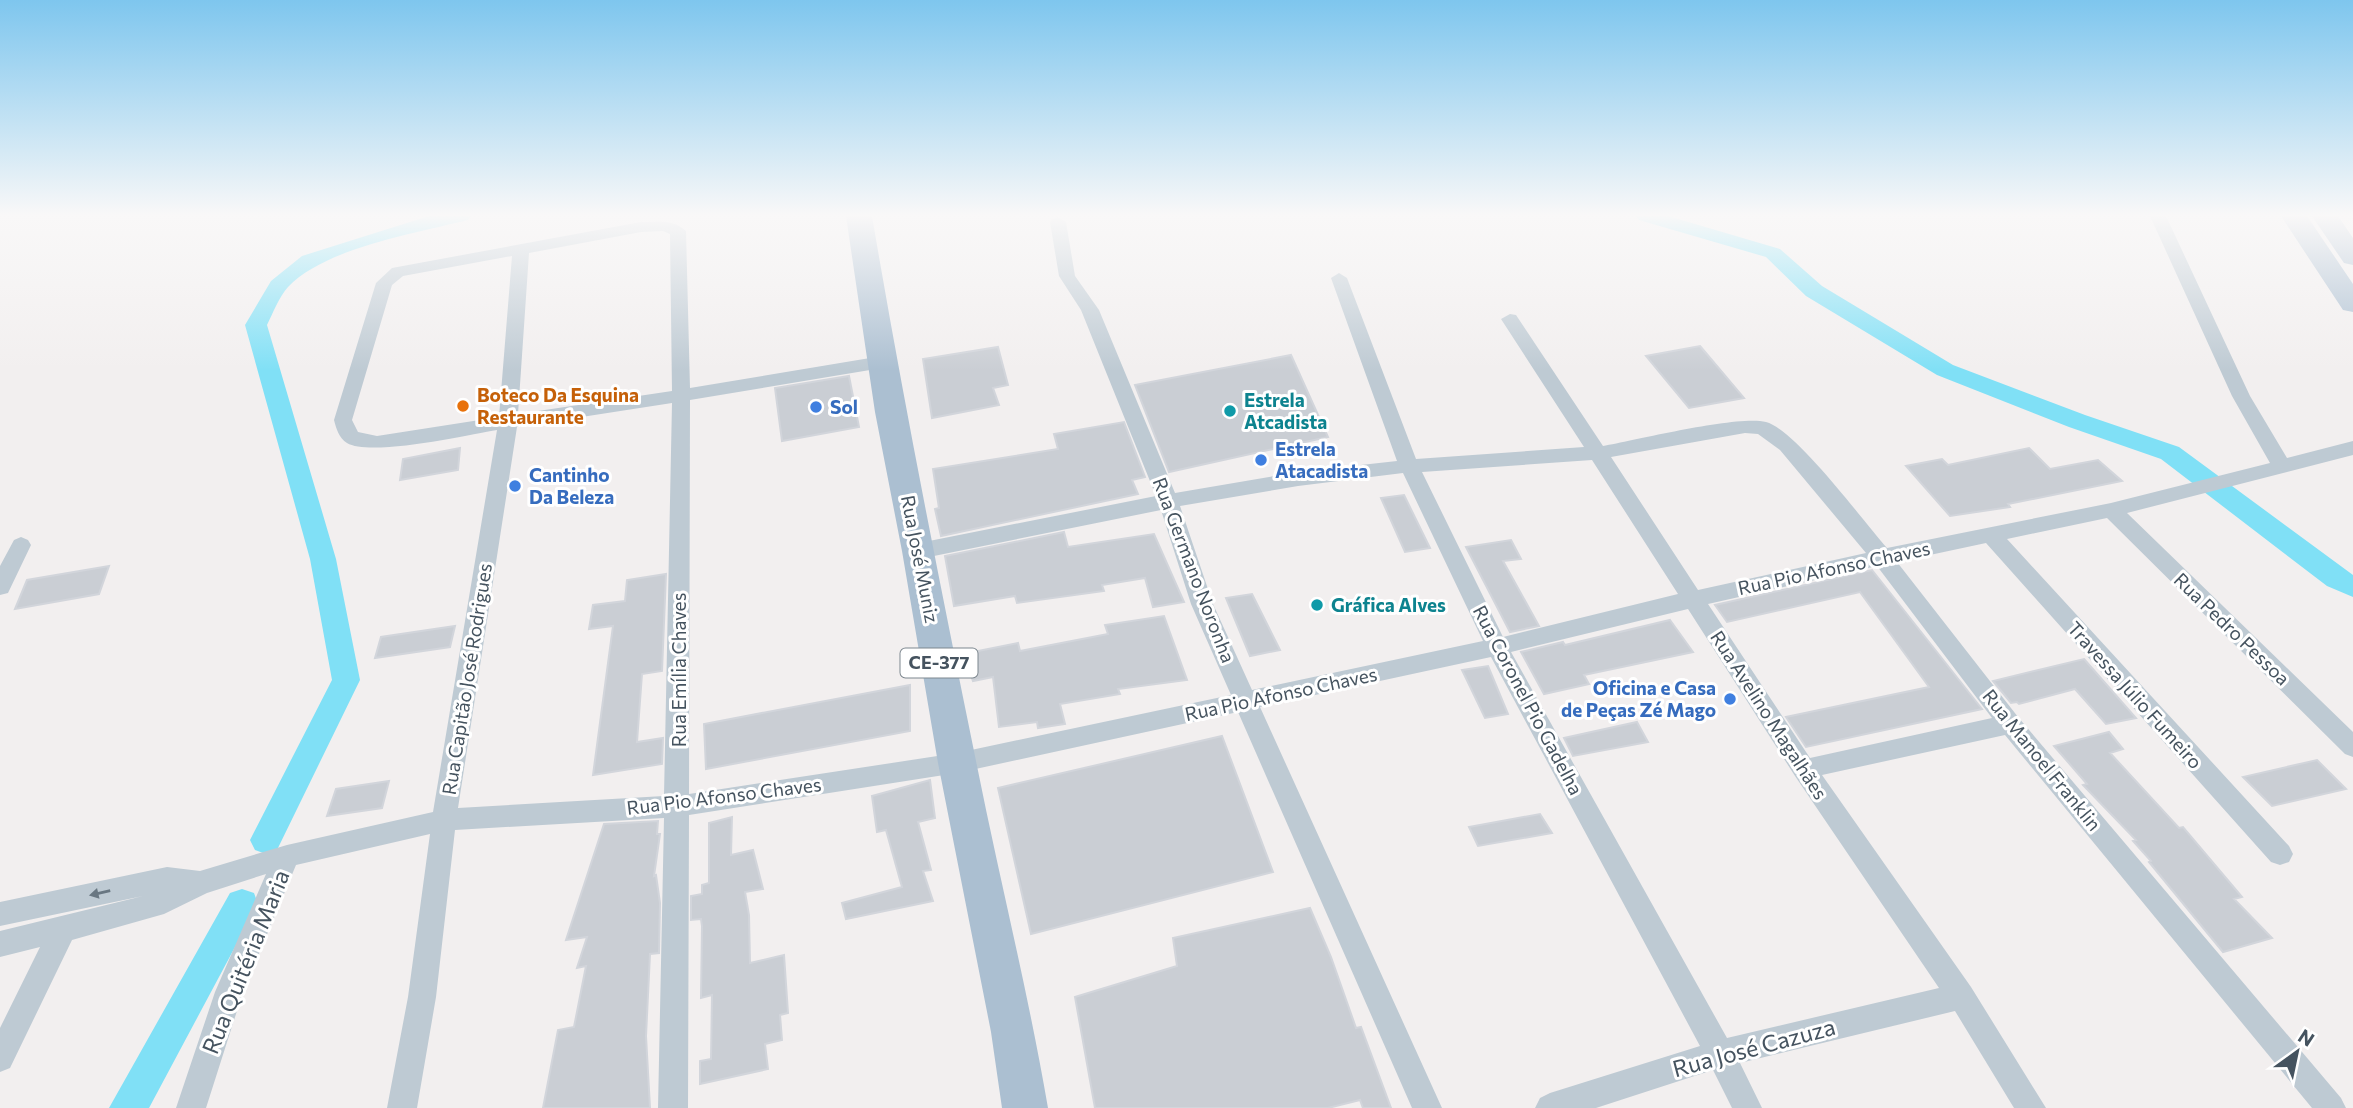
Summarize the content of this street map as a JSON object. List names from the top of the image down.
{
  "streets": {
    "main road": ["Rua José Muniz", "CE-377"],
    "street": [
      "Rua Pio Afonso Chaves",
      "Rua Germano Noronha",
      "Rua Pedro Pessoa",
      "Rua Emília Chaves",
      "Rua Capitão José Rodrigues",
      "Travessa Júlio Fumeiro",
      "Rua Coronel Pio Gadelha",
      "Rua Avelino Magalhães",
      "Rua Manoel Franklin",
      "Rua Quitéria Maria",
      "Rua José Cazuza"
    ]
  },
  "crossings": [
    ["Rua José Muniz", "Rua Pio Afonso Chaves"],
    ["Rua Pio Afonso Chaves", "Rua Germano Noronha"],
    ["Rua Pio Afonso Chaves", "Rua Pedro Pessoa"],
    ["Rua Pio Afonso Chaves", "Rua Emília Chaves"],
    ["Rua Pio Afonso Chaves", "Rua Capitão José Rodrigues"],
    ["Rua Pio Afonso Chaves", "Travessa Júlio Fumeiro"],
    ["Rua Pio Afonso Chaves", "Rua Coronel Pio Gadelha"],
    ["Rua Pio Afonso Chaves", "Rua Avelino Magalhães"],
    ["Rua Pio Afonso Chaves", "Rua Manoel Franklin"],
    ["Rua Pio Afonso Chaves", "Rua Quitéria Maria"],
    ["Rua Coronel Pio Gadelha", "Rua José Cazuza"],
    ["Rua Avelino Magalhães", "Rua Manoel Franklin"],
    ["Rua Avelino Magalhães", "Rua José Cazuza"]
  ],
  "places": [
    "Boteco Da Esquina Restaurante",
    "Sol",
    "Estrela Atcadista",
    "Estrela Atacadista",
    "Cantinho Da Beleza",
    "Gráfica Alves",
    "Oficina e Casa de Peças Zé Mago"
  ],
  "north": "top right"
}
